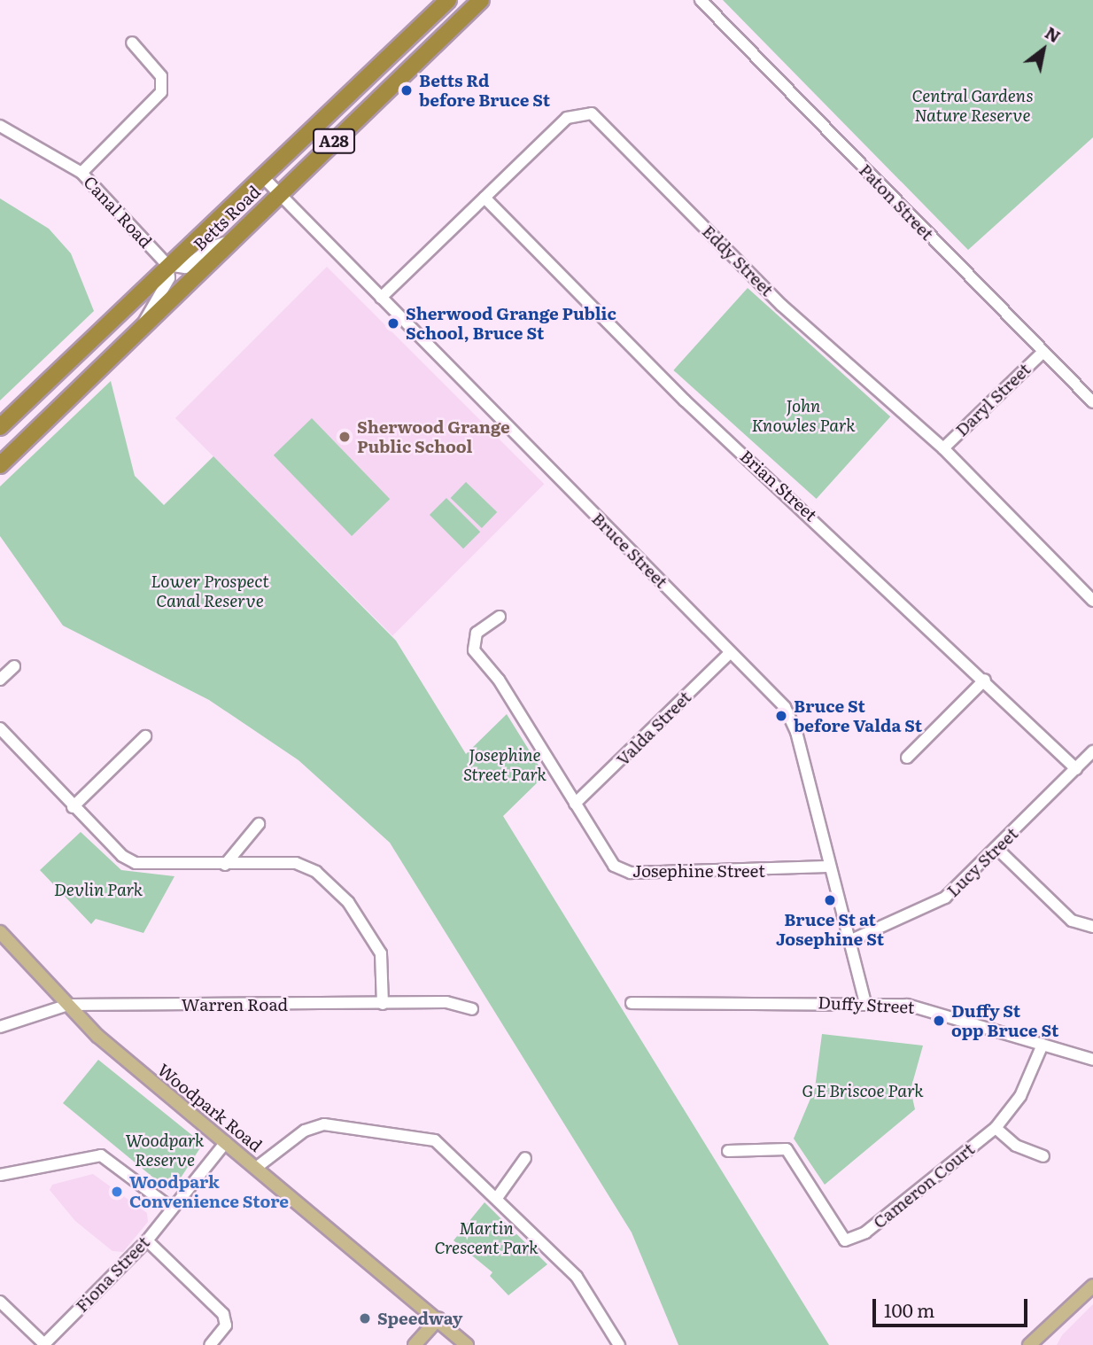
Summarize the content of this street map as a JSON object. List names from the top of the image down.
{
  "streets": {
    "highway": ["A28", "Betts Road"],
    "main road": ["Woodpark Road"],
    "street": [
      "Paton Street",
      "Canal Road",
      "Eddy Street",
      "Daryl Street",
      "Brian Street",
      "Bruce Street",
      "Valda Street",
      "Lucy Street",
      "Josephine Street",
      "Warren Road",
      "Duffy Street",
      "Cameron Court",
      "Fiona Street"
    ]
  },
  "crossings": [
    ["Paton Street", "Daryl Street"],
    ["Canal Road", "Betts Road"],
    ["Betts Road", "Bruce Street"],
    ["Eddy Street", "Daryl Street"],
    ["Eddy Street", "Brian Street"],
    ["Eddy Street", "Bruce Street"],
    ["Brian Street", "Lucy Street"],
    ["Bruce Street", "Valda Street"],
    ["Bruce Street", "Lucy Street"],
    ["Bruce Street", "Josephine Street"],
    ["Bruce Street", "Duffy Street"],
    ["Valda Street", "Josephine Street"],
    ["Warren Road", "Woodpark Road"],
    ["Duffy Street", "Cameron Court"],
    ["Woodpark Road", "Fiona Street"]
  ],
  "parks": [
    "Central Gardens Nature Reserve",
    "John Knowles Park",
    "Lower Prospect Canal Reserve",
    "Josephine Street Park",
    "Devlin Park",
    "G E Briscoe Park",
    "Woodpark Reserve",
    "Martin Crescent Park"
  ],
  "places": [
    "Betts Rd before Bruce St",
    "Sherwood Grange Public School, Bruce St",
    "Sherwood Grange Public School",
    "Bruce St before Valda St",
    "Bruce St at Josephine St",
    "Duffy St opp Bruce St",
    "Woodpark Convenience Store",
    "Speedway"
  ],
  "scale_bar": "100 m",
  "north": "top right"
}
